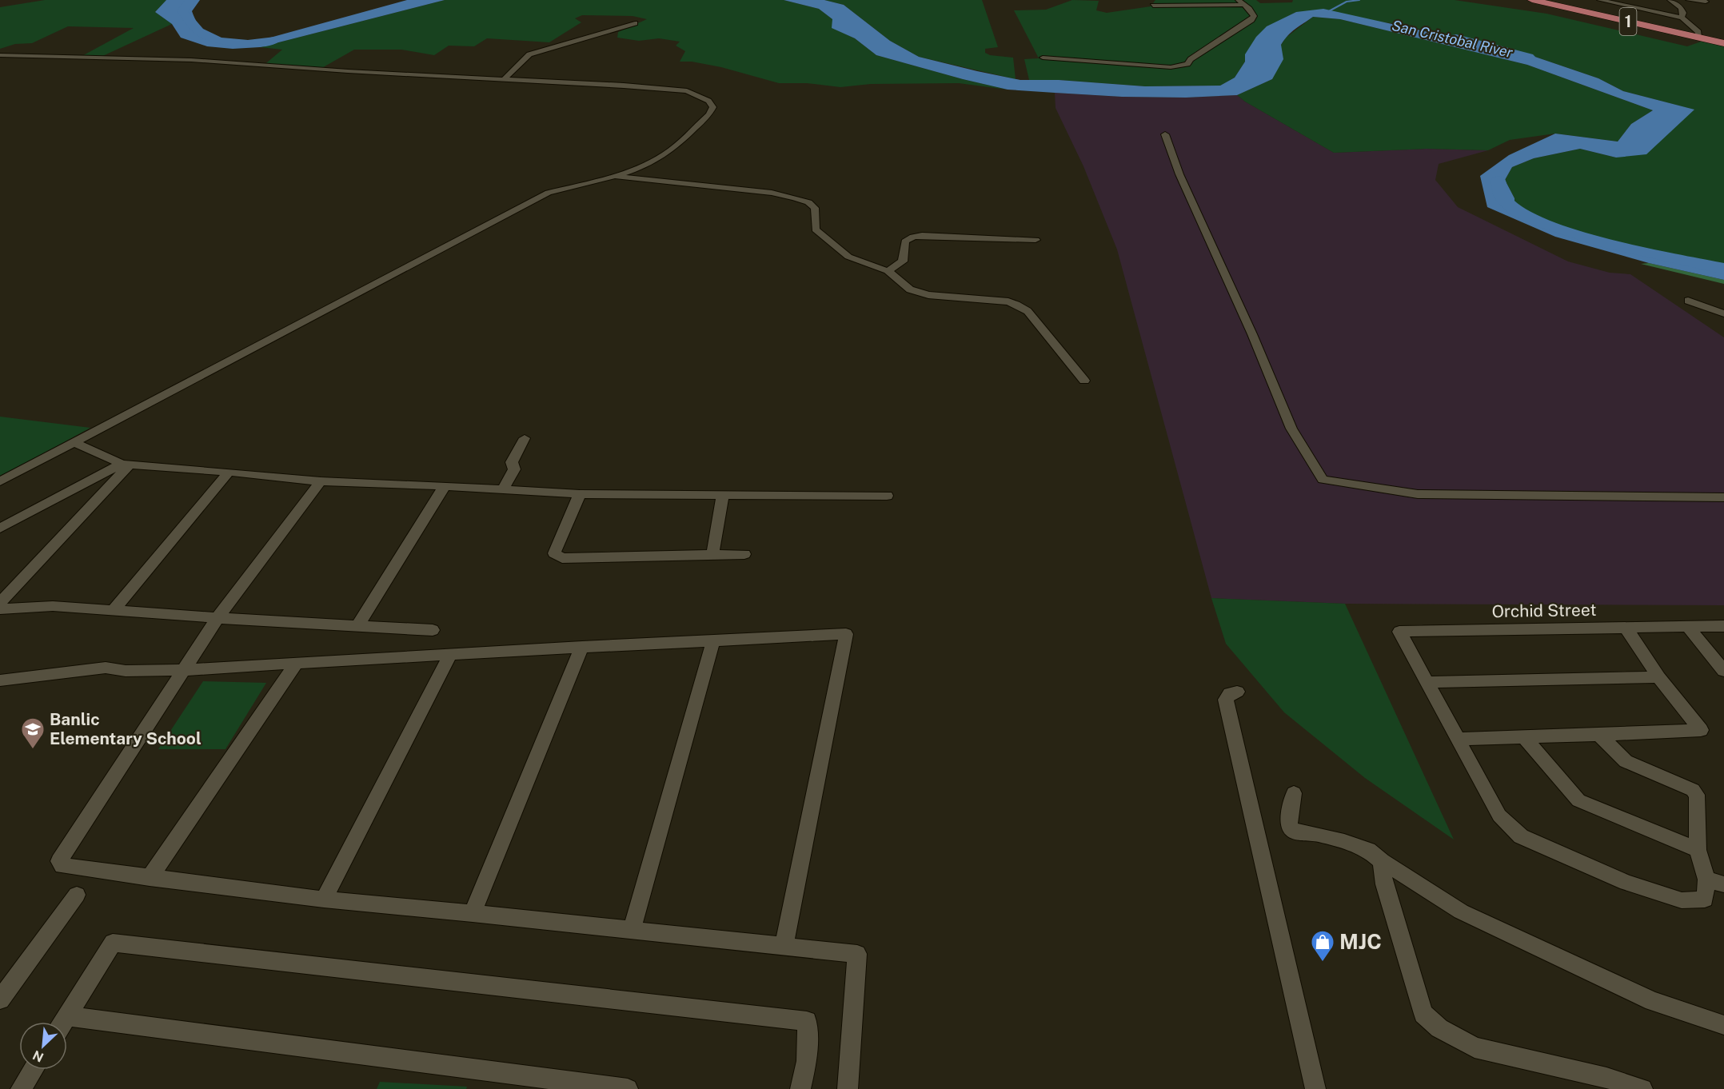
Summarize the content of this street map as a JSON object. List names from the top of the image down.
{
  "streets": {
    "highway": ["1"],
    "street": ["Orchid Street"]
  },
  "water": ["San Cristobal River"],
  "places": {
    "school or university": ["Banlic Elementary School"],
    "shop": ["MJC"]
  },
  "north": "bottom left"
}
